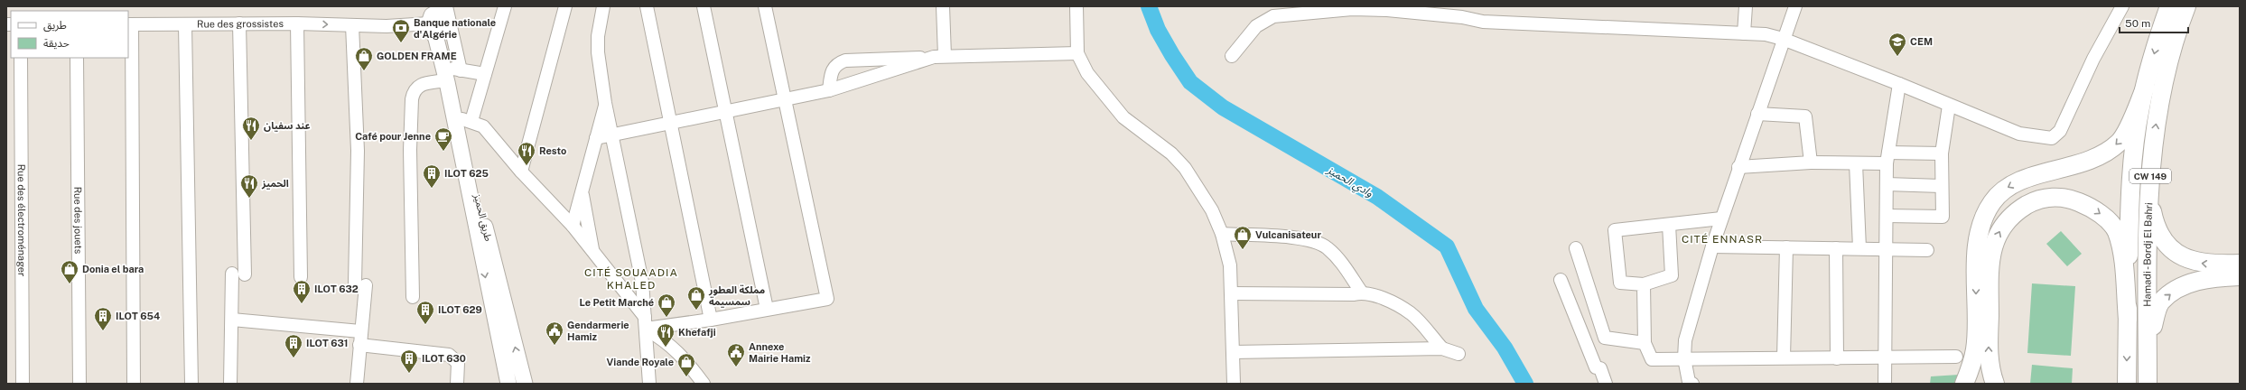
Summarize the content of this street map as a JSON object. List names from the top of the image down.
{
  "streets": {
    "highway": ["CW 149", "Hamadi - Bordj El Bahri"],
    "main road": ["طريق الحميز"],
    "street": ["Rue des grossistes", "Rue des électroménager", "Rue des jouets"]
  },
  "crossings": [
    ["Rue des grossistes", "طريق الحميز"],
    ["CW 149", "Hamadi - Bordj El Bahri"]
  ],
  "districts": ["CITÉ ENNASR", "CITÉ SOUAADIA KHALED"],
  "water": ["وادي الحميز"],
  "places": {
    "bank": ["Banque nationale d'Algérie"],
    "school or university": ["CEM"],
    "shop": [
      "GOLDEN FRAME",
      "Vulcanisateur",
      "Donia el bara",
      "مملكة العطور سمسيمة",
      "Le Petit Marché",
      "Viande Royale"
    ],
    "restaurant": [
      "عند سفيان",
      "Resto",
      "الحميز",
      "Khefafji"
    ],
    "cafe": ["Café pour Jenne"],
    "building": [
      "ILOT 625",
      "ILOT 632",
      "ILOT 629",
      "ILOT 654",
      "ILOT 631",
      "ILOT 630"
    ],
    "public building": ["Gendarmerie Hamiz", "Annexe Mairie Hamiz"]
  },
  "legend": ["طريق", "حديقة"],
  "scale_bar": "50 m"
}
